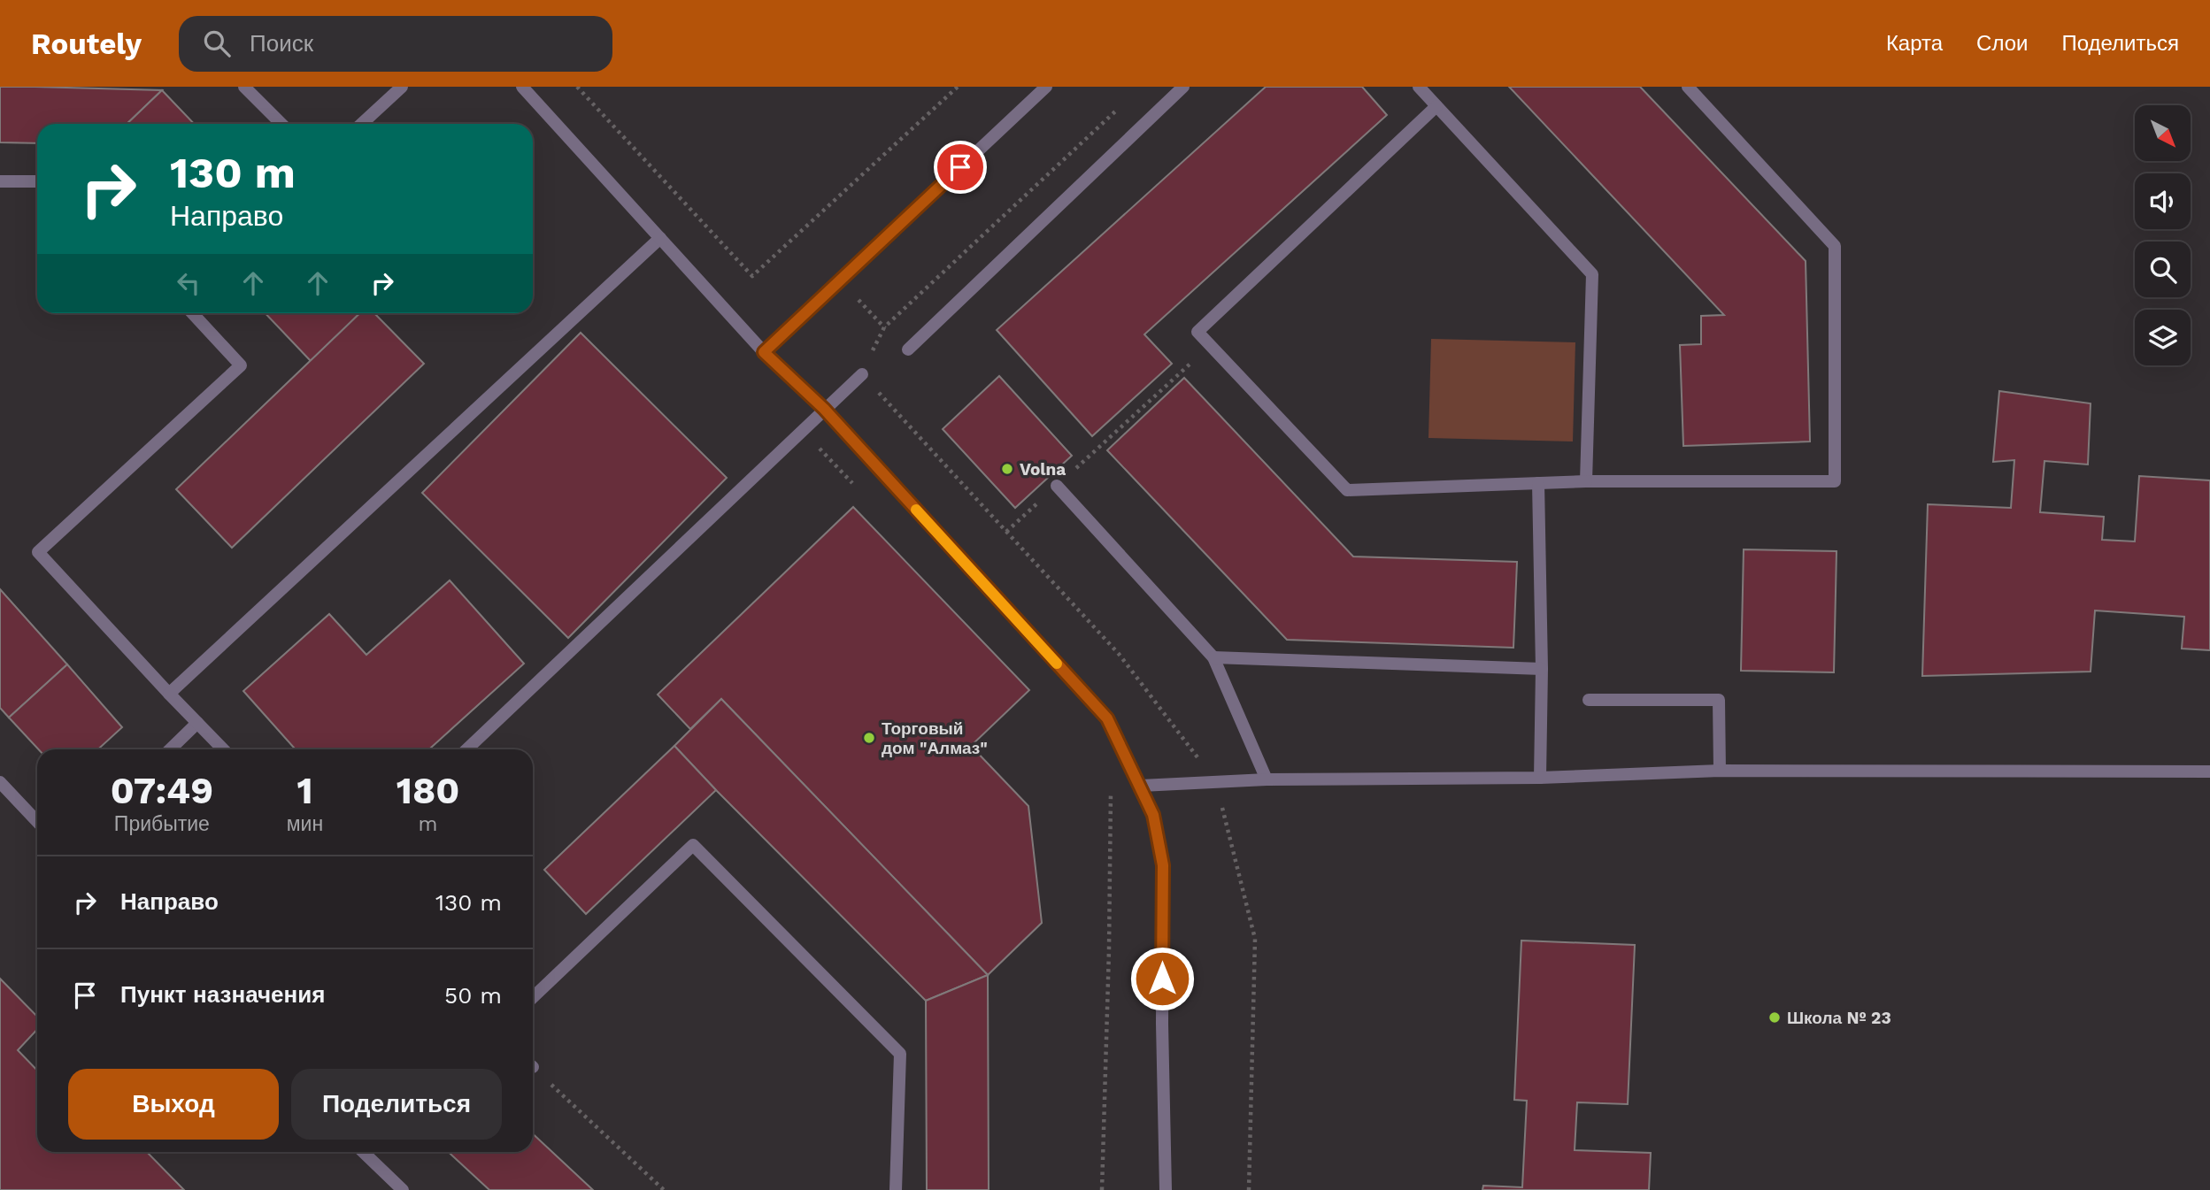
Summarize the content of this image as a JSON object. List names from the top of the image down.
{
  "places": ["Volna", "Торговый дом \"Алмаз\"", "Школа № 23"],
  "north": "bottom right",
  "page": {
    "header": "Routely",
    "search": "Поиск",
    "nav": ["Карта", "Слои", "Поделиться"],
    "turn": ["130 m", "Направо"],
    "eta": [
      "07:49",
      "Прибытие",
      "1",
      "мин",
      "180",
      "m"
    ],
    "list": [
      {
        "name": "Направо",
        "value": "130 m"
      },
      {
        "name": "Пункт назначения",
        "value": "50 m"
      }
    ],
    "buttons": ["Выход", "Поделиться"]
  }
}
